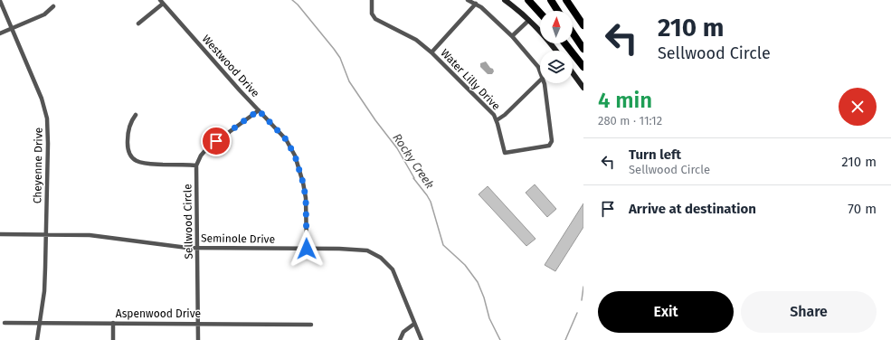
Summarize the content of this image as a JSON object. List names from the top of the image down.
{
  "streets": {
    "street": [
      "Westwood Drive",
      "Water Lilly Drive",
      "Cheyenne Drive",
      "Sellwood Circle",
      "Seminole Drive",
      "Aspenwood Drive"
    ]
  },
  "crossings": [
    ["Westwood Drive", "Sellwood Circle"],
    ["Westwood Drive", "Seminole Drive"],
    ["Cheyenne Drive", "Seminole Drive"],
    ["Cheyenne Drive", "Aspenwood Drive"],
    ["Sellwood Circle", "Seminole Drive"],
    ["Sellwood Circle", "Aspenwood Drive"]
  ],
  "water": ["Rocky Creek"],
  "north": "top",
  "page": {
    "turn": ["210 m", "Sellwood Circle"],
    "heading": ["4 min", "280 m · 11:12"],
    "list": [
      {
        "name": "Turn left",
        "note": "Sellwood Circle",
        "value": "210 m"
      },
      {
        "name": "Arrive at destination",
        "value": "70 m"
      }
    ],
    "buttons": ["Exit", "Share"]
  }
}
